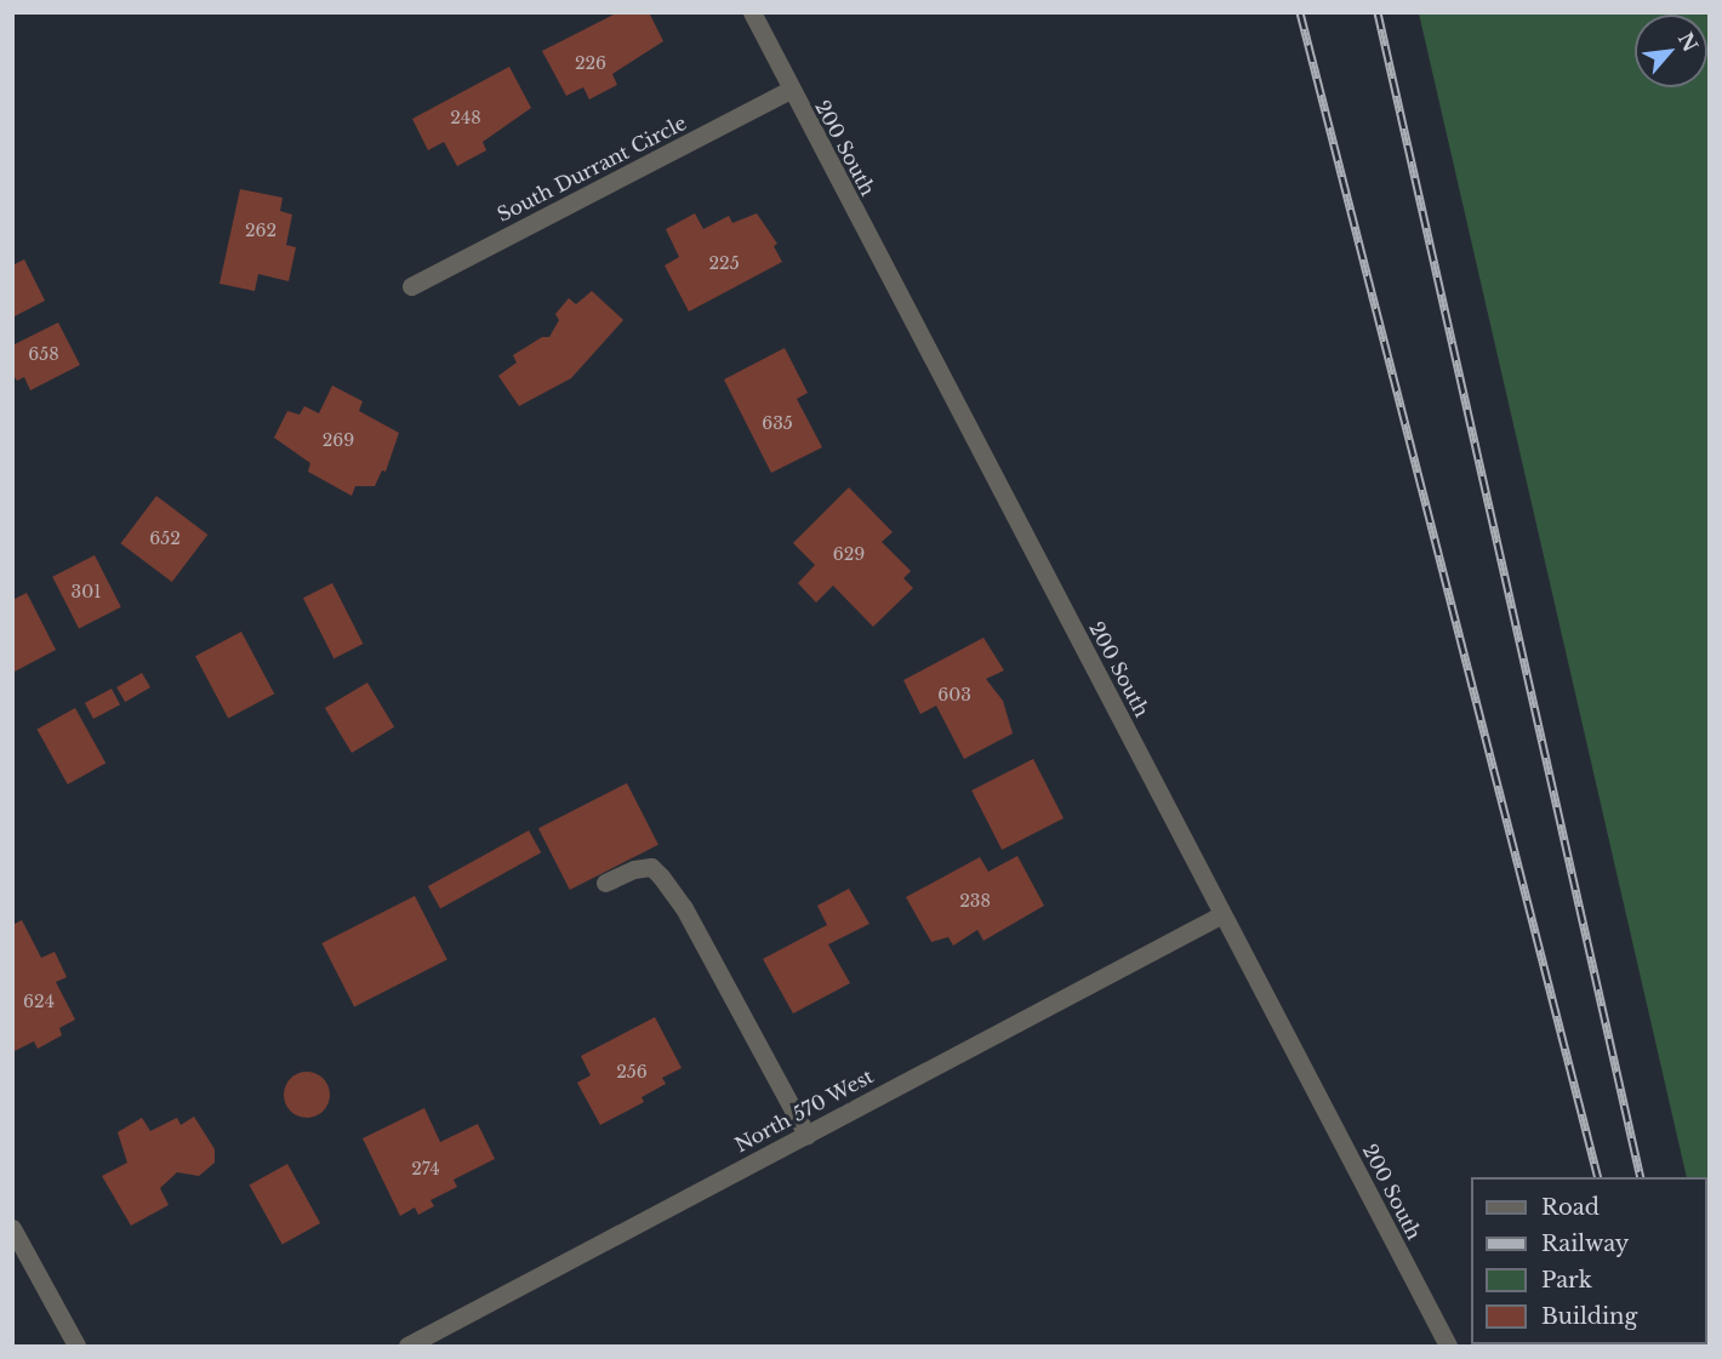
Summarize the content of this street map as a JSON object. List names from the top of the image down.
{
  "streets": {
    "street": ["200 South", "South Durrant Circle", "North 570 West"]
  },
  "crossings": [
    ["200 South", "South Durrant Circle"],
    ["200 South", "North 570 West"]
  ],
  "house_numbers": [
    "226",
    "248",
    "262",
    "225",
    "658",
    "635",
    "269",
    "652",
    "629",
    "301",
    "603",
    "238",
    "624",
    "256",
    "274"
  ],
  "legend": [
    "Road",
    "Railway",
    "Park",
    "Building"
  ],
  "north": "top right"
}
